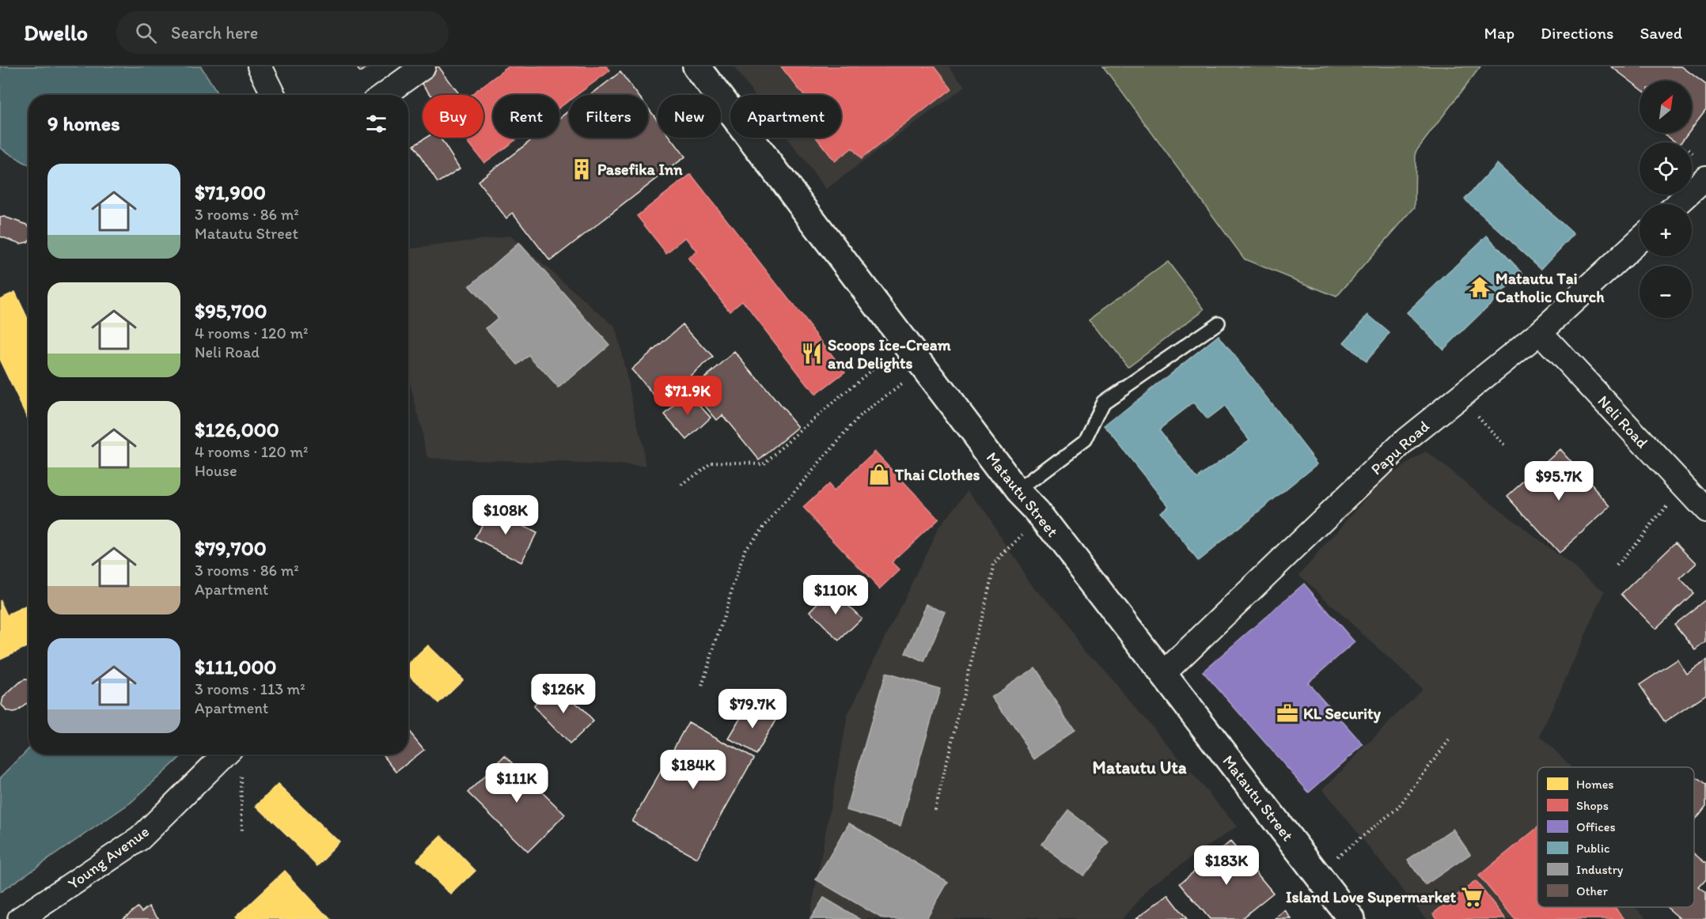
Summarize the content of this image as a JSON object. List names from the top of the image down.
{
  "streets": {
    "main road": ["Matautu Street"],
    "street": ["Neli Road", "Papu Road", "Young Avenue"]
  },
  "crossings": [
    ["Neli Road", "Papu Road"],
    ["Papu Road", "Matautu Street"]
  ],
  "districts": ["Matautu Uta"],
  "places": {
    "building": ["Pasefika Inn"],
    "temple": ["Matautu Tai Catholic Church"],
    "restaurant": ["Scoops Ice-Cream and Delights"],
    "shop": ["Thai Clothes"],
    "office": ["KL Security"],
    "supermarket": ["Island Love Supermarket"]
  },
  "legend": [
    "Homes",
    "Shops",
    "Offices",
    "Public",
    "Industry",
    "Other"
  ],
  "north": "top right",
  "page": {
    "header": "Dwello",
    "search": "Search here",
    "nav": ["Map", "Directions", "Saved"],
    "map_buttons": ["+", "−"],
    "chip": [
      "Buy",
      "Rent",
      "Filters",
      "New",
      "Apartment"
    ],
    "heading": "9 homes",
    "list": [
      {
        "name": "$71,900",
        "note": "3 rooms · 86 m² · Matautu Street"
      },
      {
        "name": "$95,700",
        "note": "4 rooms · 120 m² · Neli Road"
      },
      {
        "name": "$126,000",
        "note": "4 rooms · 120 m² · House"
      },
      {
        "name": "$79,700",
        "note": "3 rooms · 86 m² · Apartment"
      },
      {
        "name": "$111,000",
        "note": "3 rooms · 113 m² · Apartment"
      }
    ],
    "price": [
      "$71.9K",
      "$95.7K",
      "$108K",
      "$110K",
      "$126K",
      "$79.7K",
      "$184K",
      "$111K",
      "$183K"
    ]
  }
}
